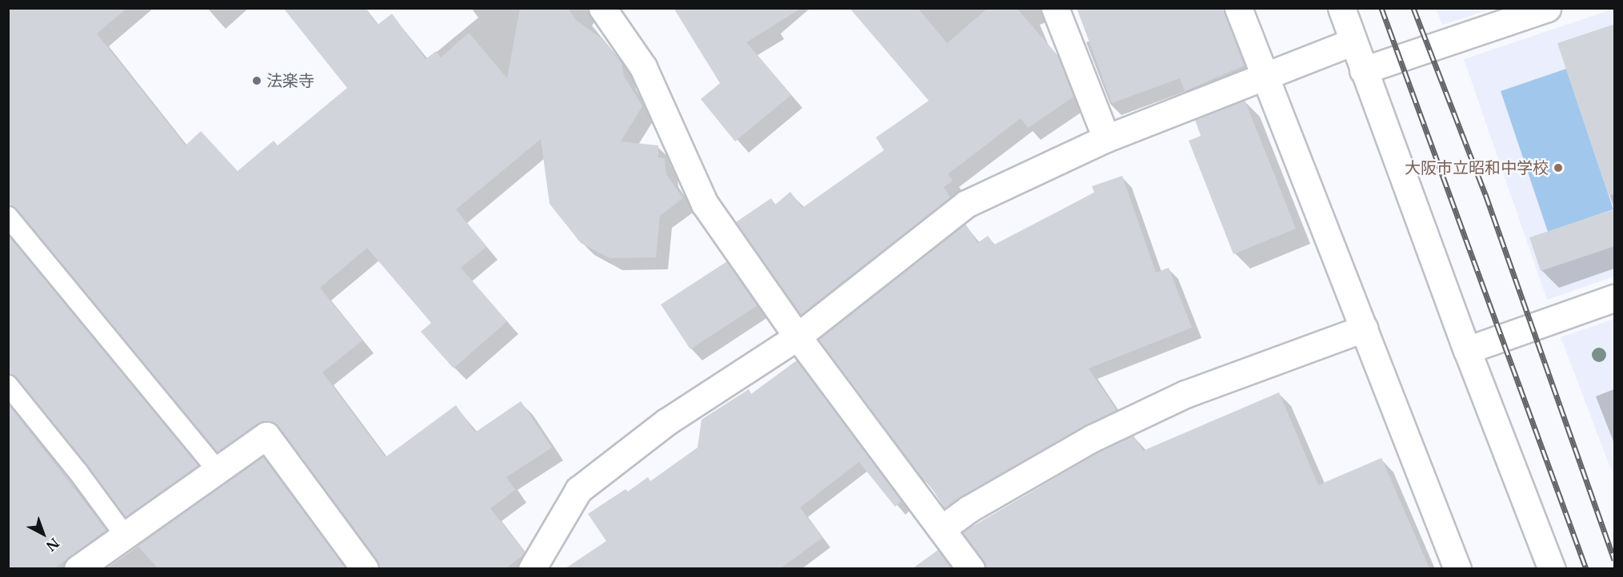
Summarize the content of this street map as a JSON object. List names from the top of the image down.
{
  "places": ["法楽寺", "大阪市立昭和中学校"],
  "north": "bottom right"
}
